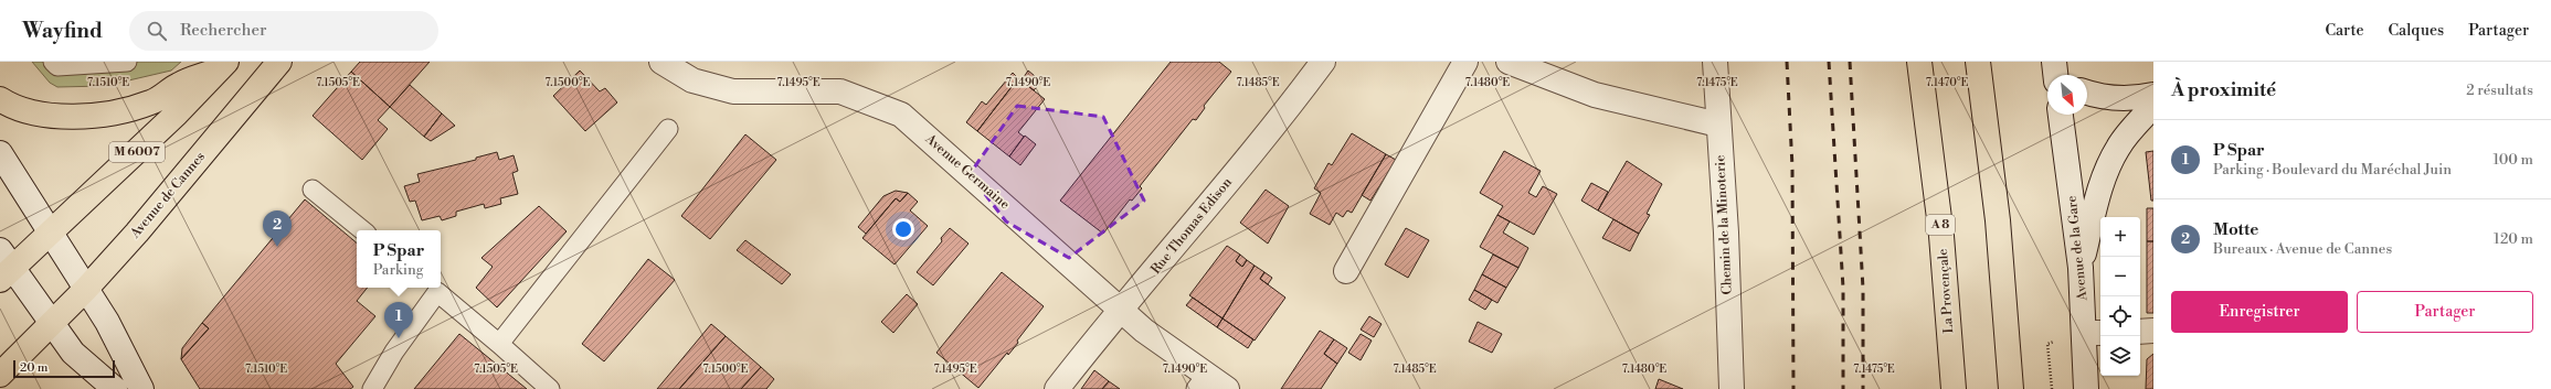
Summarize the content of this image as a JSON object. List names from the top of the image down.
{
  "streets": {
    "main road": [
      "M 6007",
      "Avenue de Cannes",
      "A 8",
      "La Provençale"
    ],
    "street": [
      "Avenue Germaine",
      "Chemin de la Minoterie",
      "Rue Thomas Edison",
      "Avenue de la Gare"
    ]
  },
  "crossings": [
    ["Avenue Germaine", "Rue Thomas Edison"]
  ],
  "scale_bar": "20 m",
  "north": "bottom right",
  "page": {
    "header": "Wayfind",
    "search": "Rechercher",
    "nav": ["Carte", "Calques", "Partager"],
    "heading": ["À proximité", "2 résultats"],
    "list": [
      {
        "mark": "1",
        "name": "P Spar",
        "note": "Parking · Boulevard du Maréchal Juin",
        "value": "100 m"
      },
      {
        "mark": "2",
        "name": "Motte",
        "note": "Bureaux · Avenue de Cannes",
        "value": "120 m"
      }
    ],
    "pins": ["2", "1"],
    "map_buttons": ["+", "−"],
    "popup": ["P Spar", "Parking"],
    "buttons": ["Enregistrer", "Partager"],
    "scale": "20 m"
  },
  "coordinates": [
    "7.1470°E",
    "7.1510°E",
    "7.1505°E",
    "7.1500°E",
    "7.1495°E",
    "7.1490°E",
    "7.1485°E",
    "7.1480°E",
    "7.1475°E"
  ]
}
